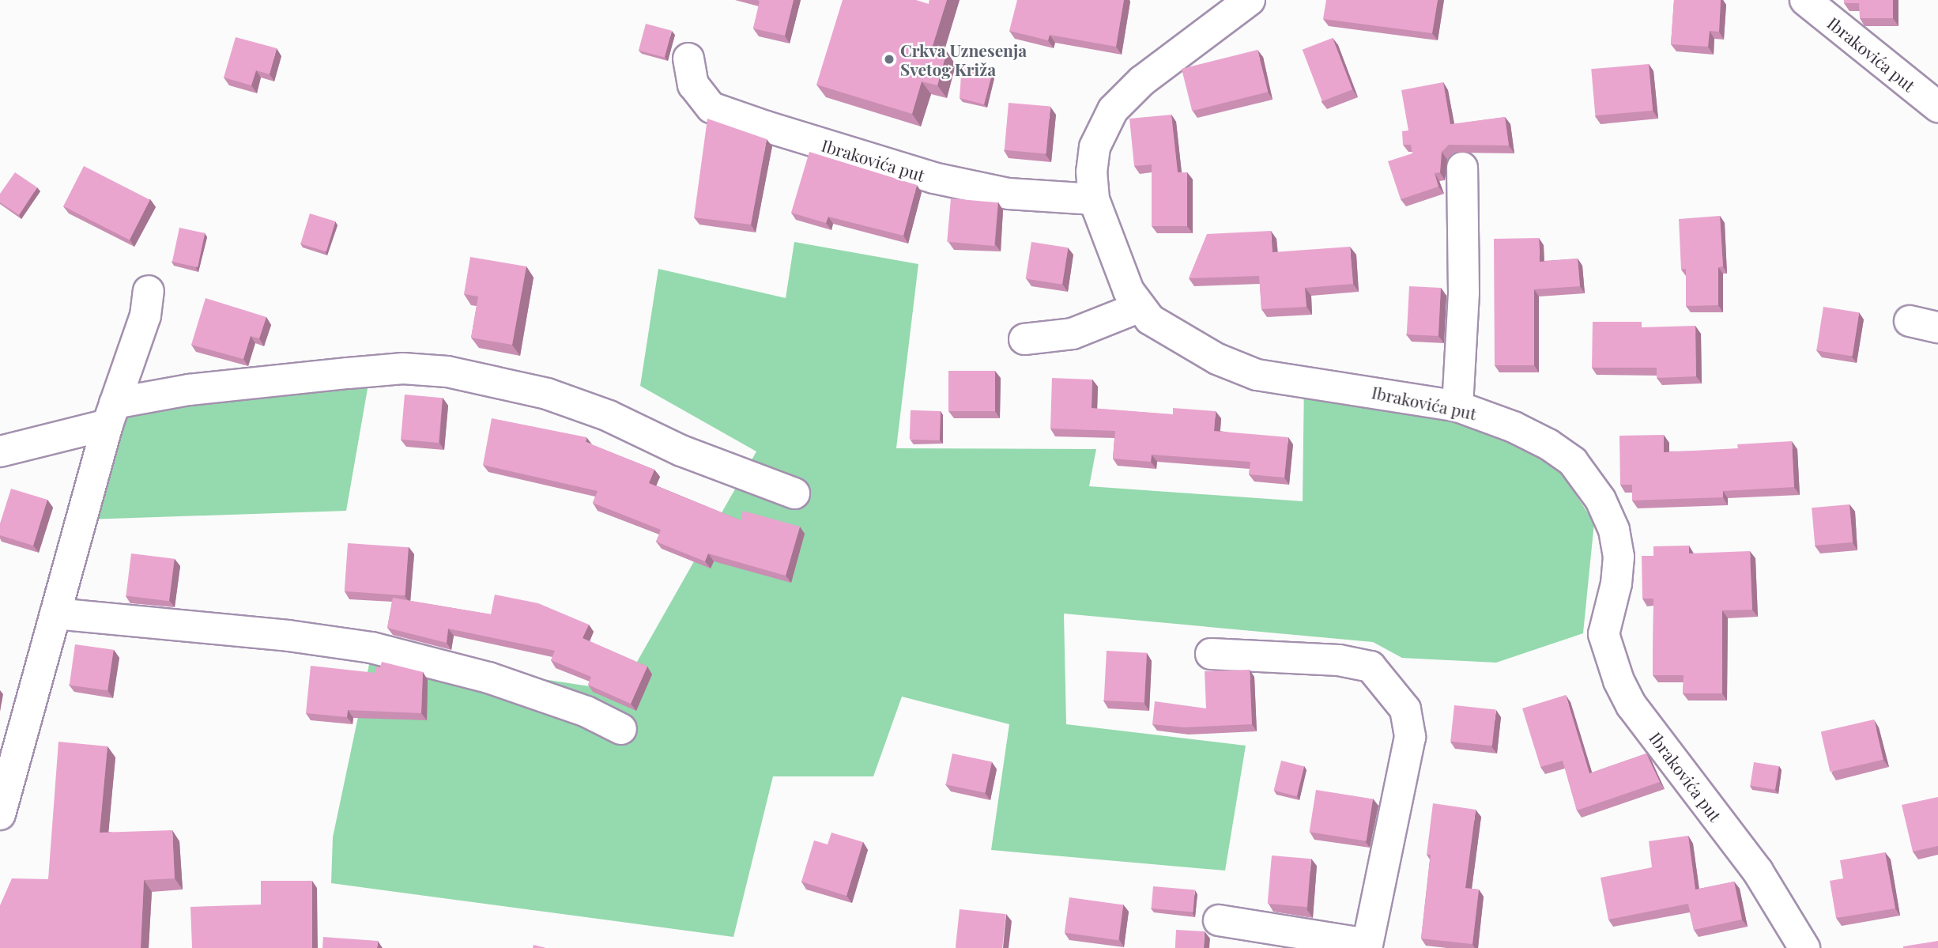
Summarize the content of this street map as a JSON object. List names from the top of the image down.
{
  "streets": {
    "street": ["Ibrakovića put"]
  },
  "places": ["Crkva Uznesenja Svetog Križa"]
}
